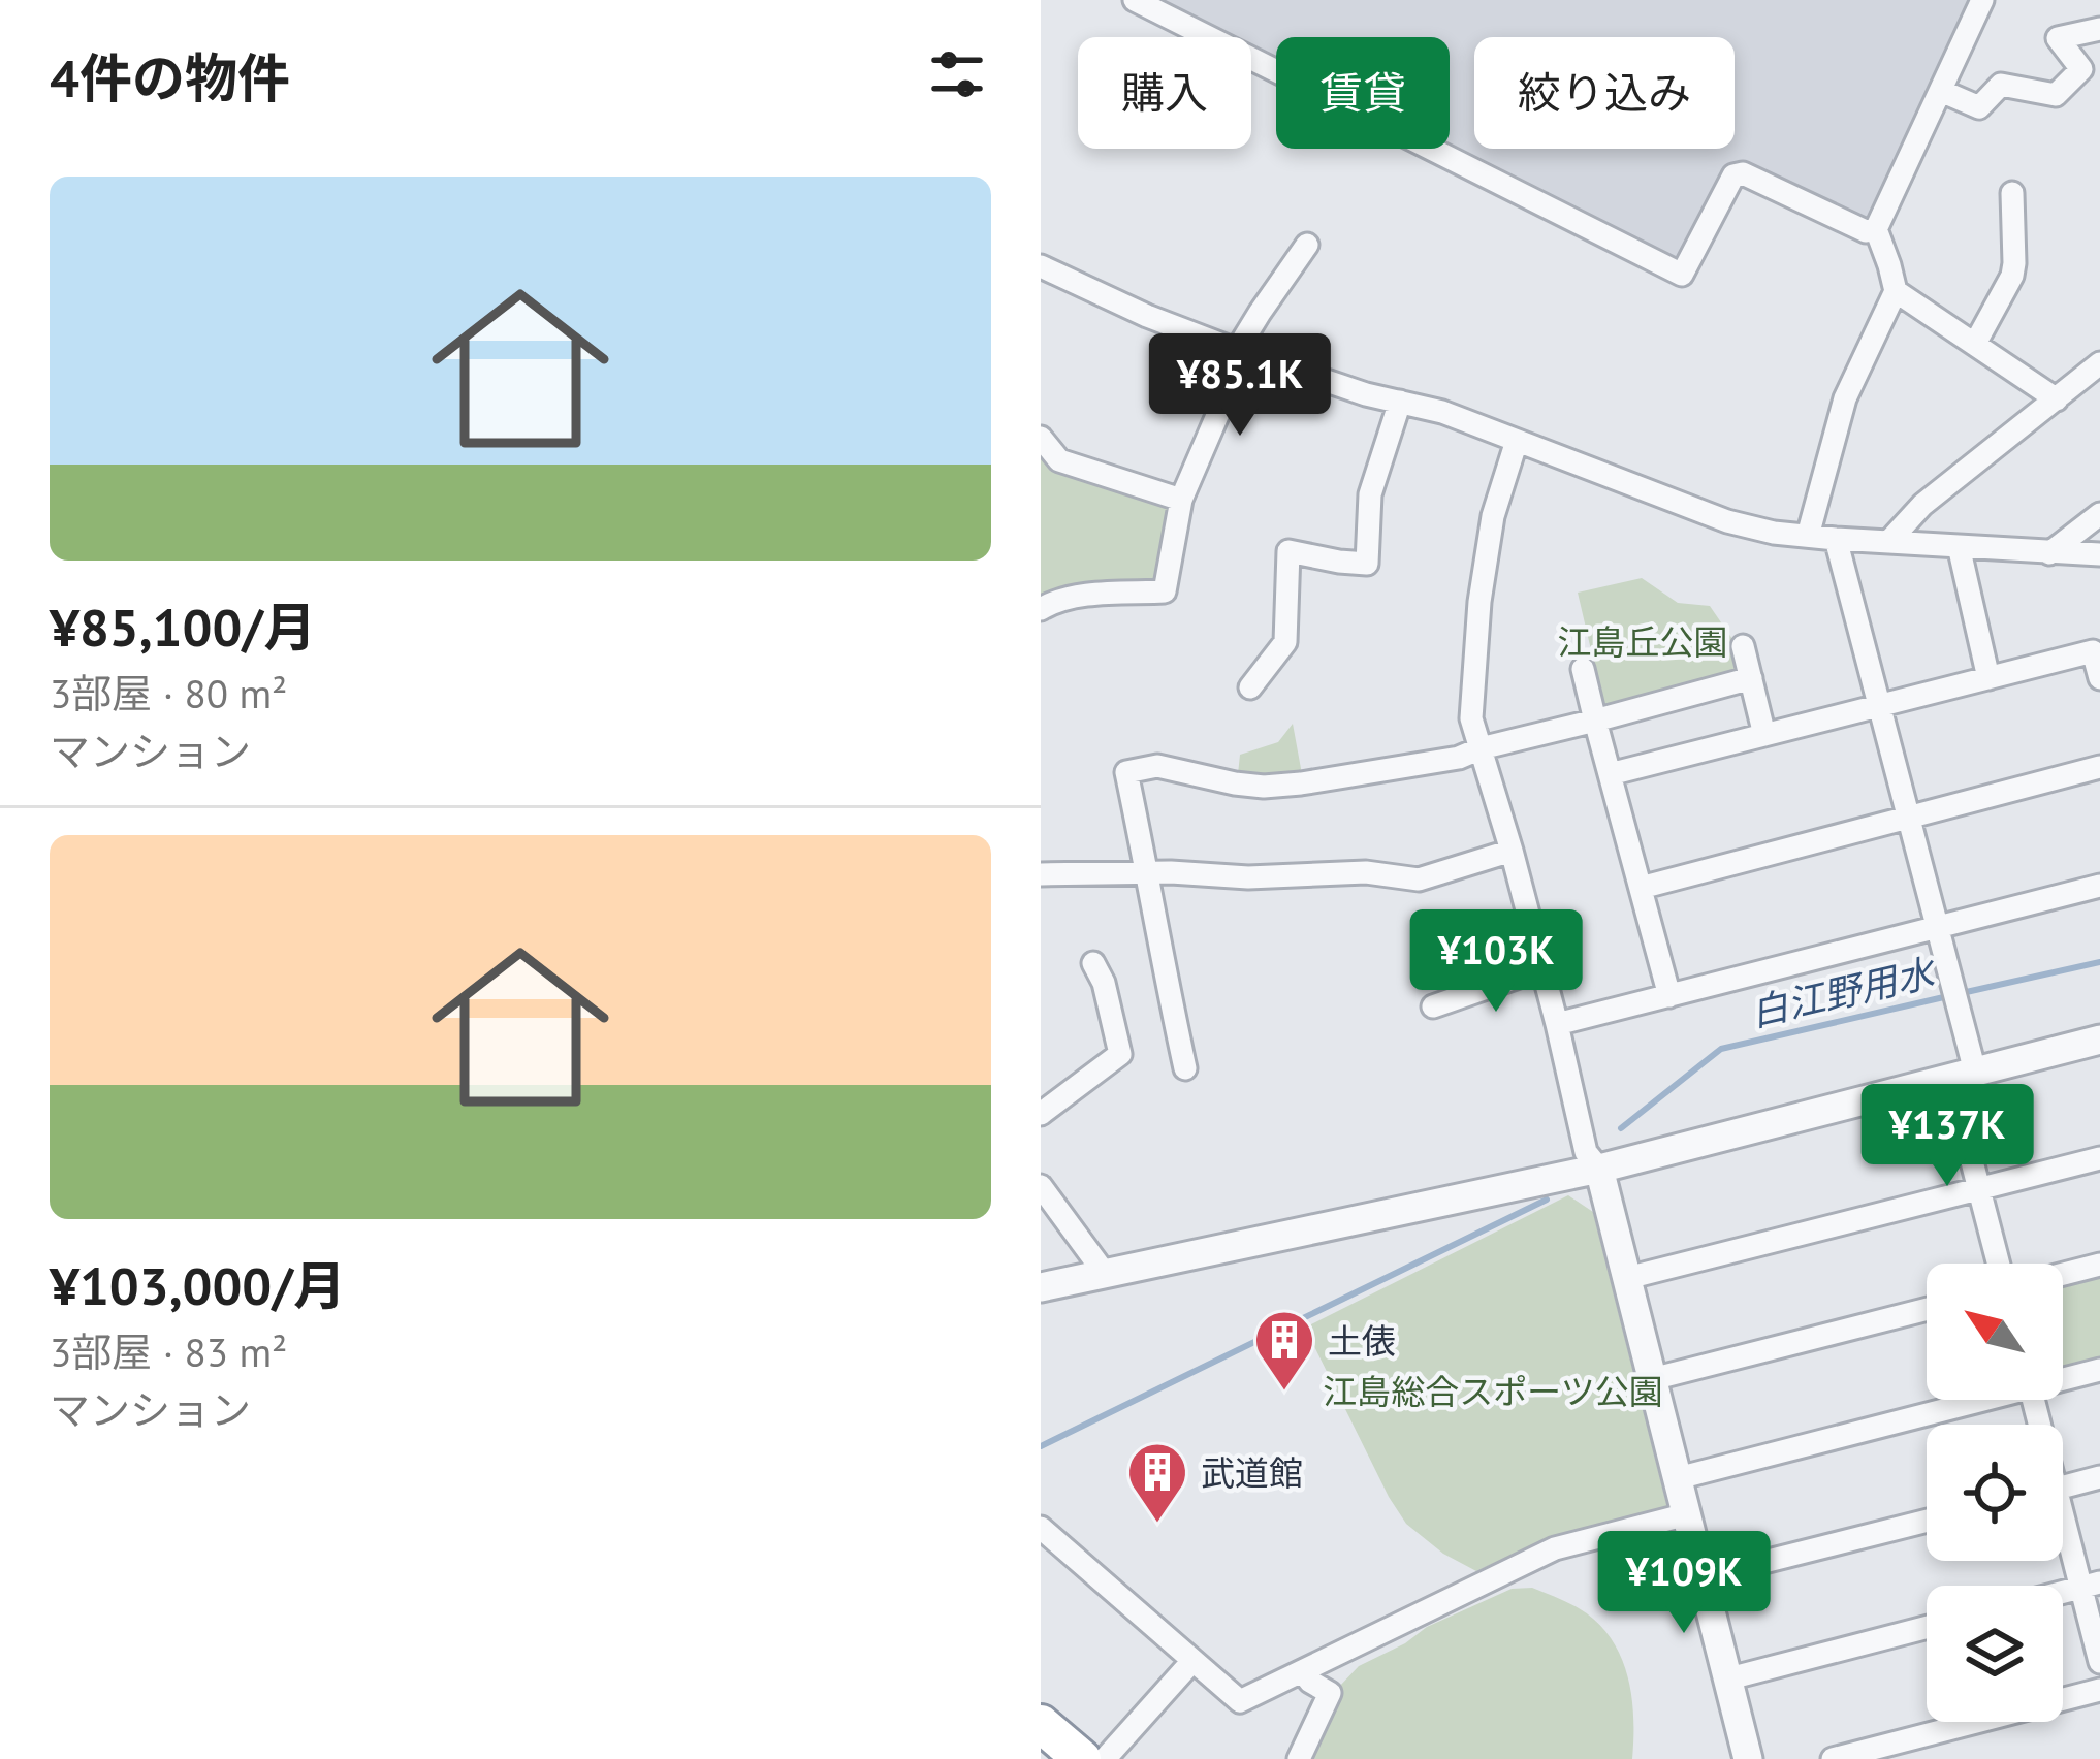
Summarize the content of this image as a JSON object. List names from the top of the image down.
{
  "water": ["白江野用水"],
  "parks": ["江島丘公園", "江島総合スポーツ公園"],
  "places": {
    "building": ["土俵", "武道館"]
  },
  "north": "top left",
  "page": {
    "heading": "4件の物件",
    "chip": ["購入", "賃貸", "絞り込み"],
    "list": [
      {
        "name": "¥85,100/月",
        "note": "3部屋 · 80 m² · マンション"
      },
      {
        "name": "¥103,000/月",
        "note": "3部屋 · 83 m² · マンション"
      }
    ],
    "price": [
      "¥85.1K",
      "¥103K",
      "¥137K",
      "¥109K"
    ]
  }
}
